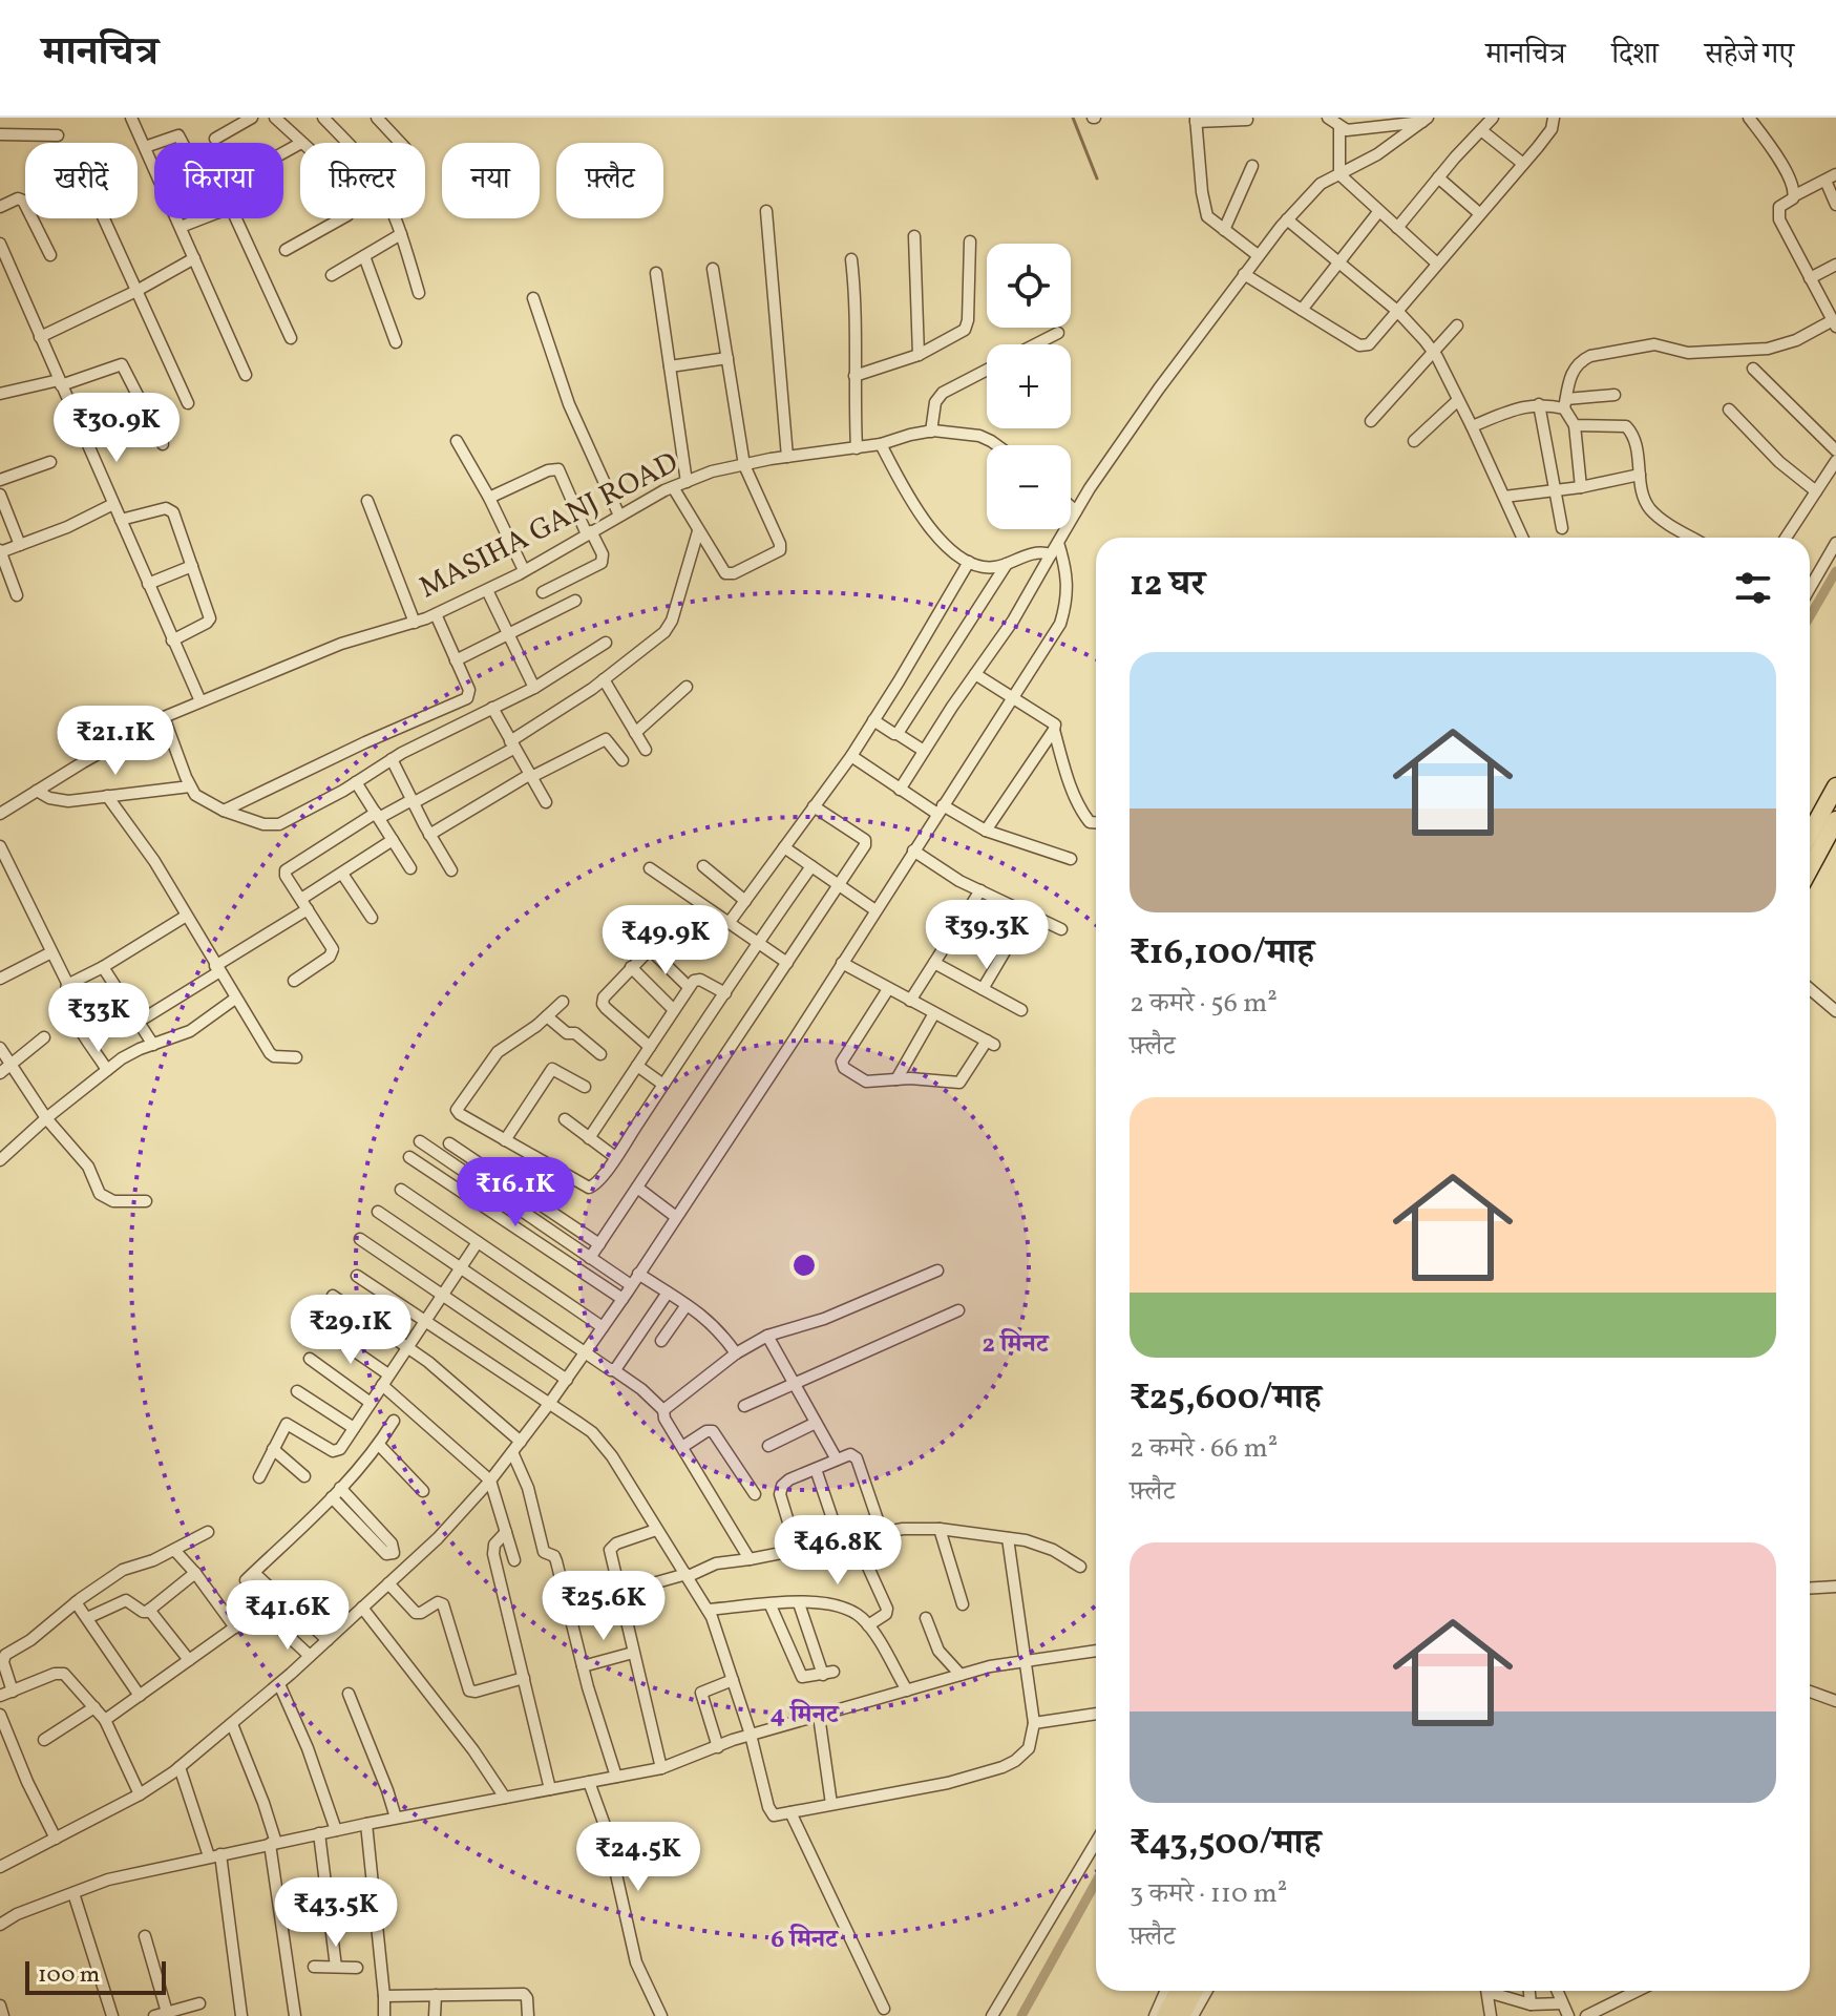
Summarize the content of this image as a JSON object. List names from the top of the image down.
{
  "streets": {
    "street": ["MASIHA GANJ ROAD"]
  },
  "scale_bar": "100 m",
  "page": {
    "header": "मानचित्र",
    "nav": ["मानचित्र", "दिशा", "सहेजे गए"],
    "chip": [
      "खरीदें",
      "किराया",
      "फ़िल्टर",
      "नया",
      "फ़्लैट"
    ],
    "map_buttons": ["+", "−"],
    "price": [
      "₹30.9K",
      "₹21.1K",
      "₹39.3K",
      "₹49.9K",
      "₹33K",
      "₹16.1K",
      "₹29.1K",
      "₹46.8K",
      "₹25.6K",
      "₹41.6K",
      "₹24.5K",
      "₹43.5K"
    ],
    "heading": "12 घर",
    "list": [
      {
        "name": "₹16,100/माह",
        "note": "2 कमरे · 56 m² · फ़्लैट"
      },
      {
        "name": "₹25,600/माह",
        "note": "2 कमरे · 66 m² · फ़्लैट"
      },
      {
        "name": "₹43,500/माह",
        "note": "3 कमरे · 110 m² · फ़्लैट"
      }
    ],
    "scale": "100 m"
  },
  "rings": ["2 मिनट", "4 मिनट", "6 मिनट"]
}
